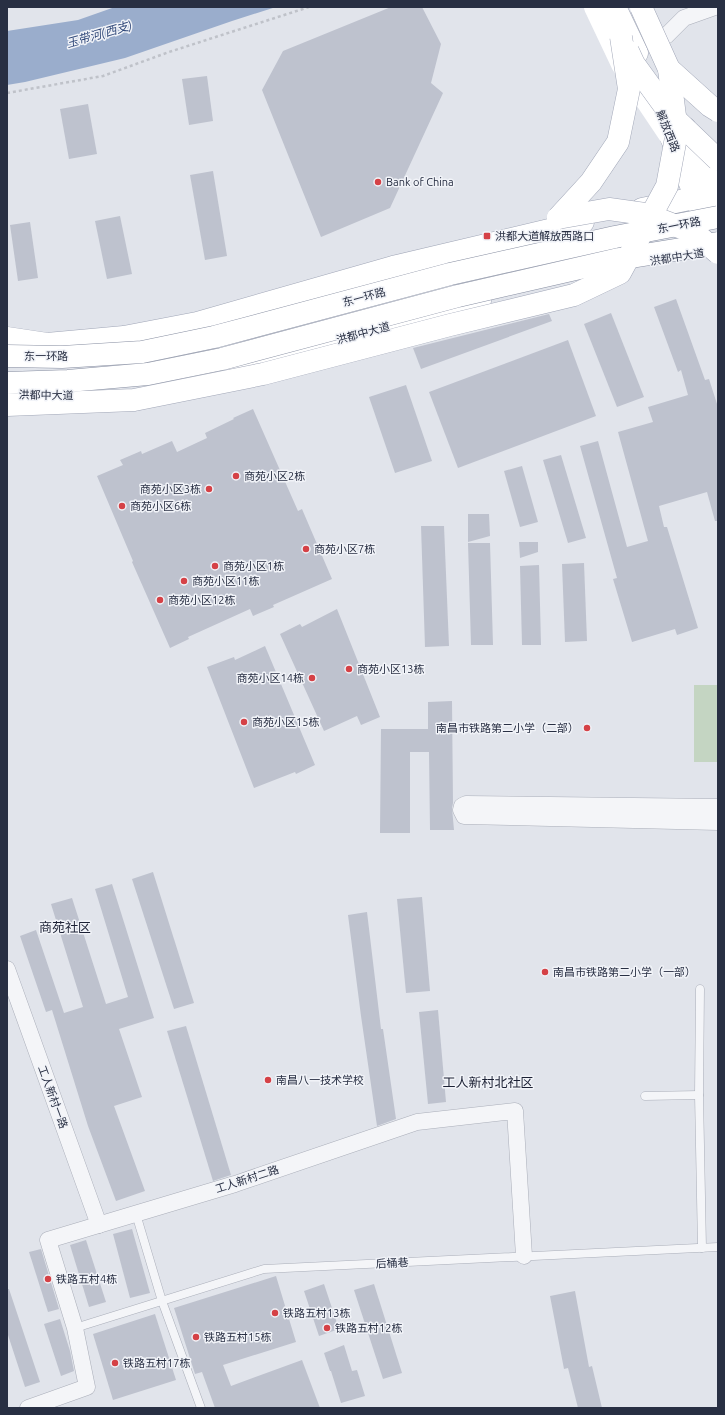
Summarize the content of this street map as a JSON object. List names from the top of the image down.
{
  "streets": {
    "main road": ["解放西路", "东一环路", "洪都中大道"],
    "street": ["工人新村一路", "工人新村二路"],
    "lane": ["后桶巷"]
  },
  "crossings": [
    ["解放西路", "东一环路"],
    ["解放西路", "洪都中大道"],
    ["东一环路", "洪都中大道"],
    ["工人新村一路", "工人新村二路"],
    ["工人新村二路", "后桶巷"]
  ],
  "districts": ["商苑社区", "工人新村北社区"],
  "water": ["玉带河(西支)"],
  "places": {
    "other": [
      "Bank of China",
      "商苑小区2栋",
      "商苑小区3栋",
      "商苑小区6栋",
      "商苑小区7栋",
      "商苑小区1栋",
      "商苑小区11栋",
      "商苑小区12栋",
      "商苑小区13栋",
      "商苑小区14栋",
      "商苑小区15栋",
      "南昌市铁路第二小学（二部）",
      "南昌市铁路第二小学（一部）",
      "南昌八一技术学校",
      "铁路五村4栋",
      "铁路五村13栋",
      "铁路五村12栋",
      "铁路五村15栋",
      "铁路五村17栋"
    ],
    "transit": ["洪都大道解放西路口"]
  }
}
